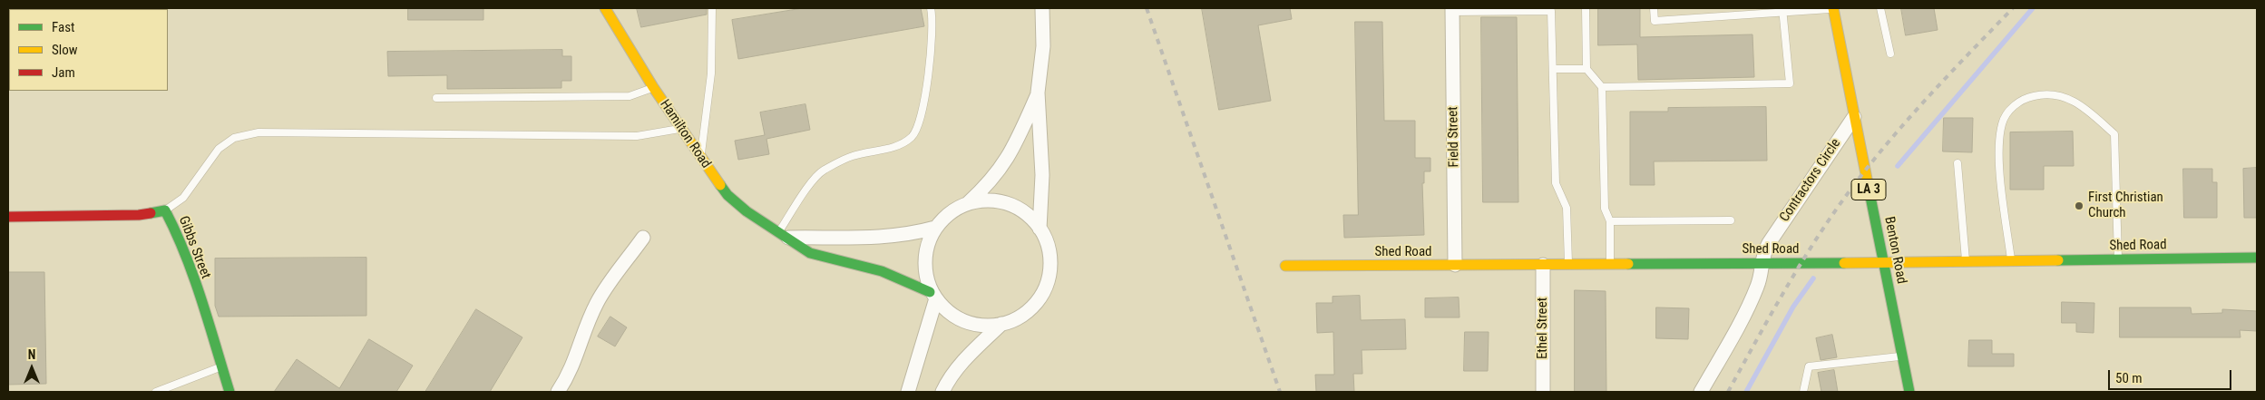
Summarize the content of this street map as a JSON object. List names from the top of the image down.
{
  "streets": {
    "street": [
      "Hamilton Road",
      "Field Street",
      "Contractors Circle",
      "LA 3",
      "Shed Road",
      "Gibbs Street",
      "Benton Road",
      "Ethel Street"
    ]
  },
  "crossings": [
    ["Field Street", "Shed Road"],
    ["Contractors Circle", "Shed Road"],
    ["Contractors Circle", "Benton Road"],
    ["Shed Road", "Benton Road"],
    ["Shed Road", "Ethel Street"]
  ],
  "places": ["First Christian Church"],
  "legend": ["Fast", "Slow", "Jam"],
  "scale_bar": "50 m",
  "north": "top"
}
